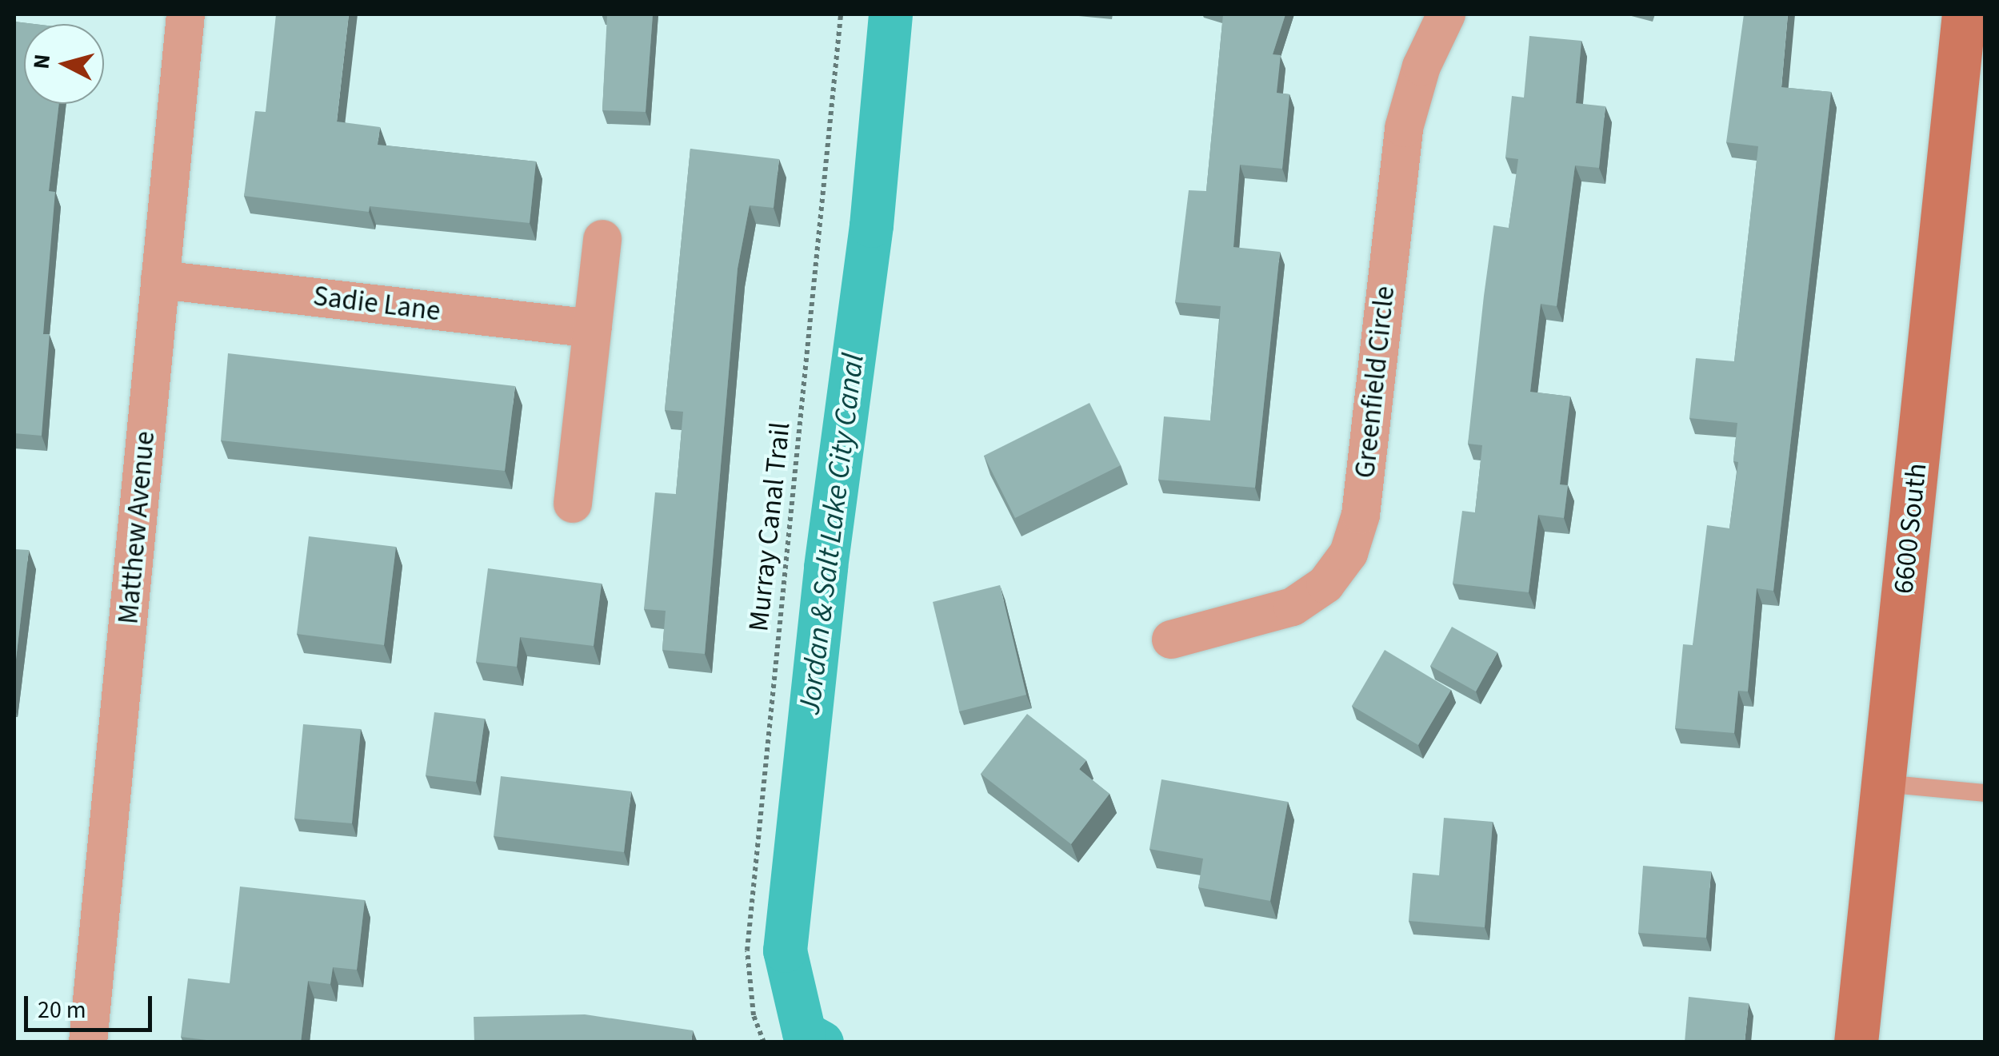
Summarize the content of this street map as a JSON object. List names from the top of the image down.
{
  "streets": {
    "main road": ["6600 South"],
    "street": ["Sadie Lane", "Greenfield Circle", "Matthew Avenue"],
    "path": ["Murray Canal Trail"]
  },
  "crossings": [
    ["Sadie Lane", "Matthew Avenue"]
  ],
  "water": ["Jordan & Salt Lake City Canal"],
  "scale_bar": "20 m",
  "north": "left"
}
